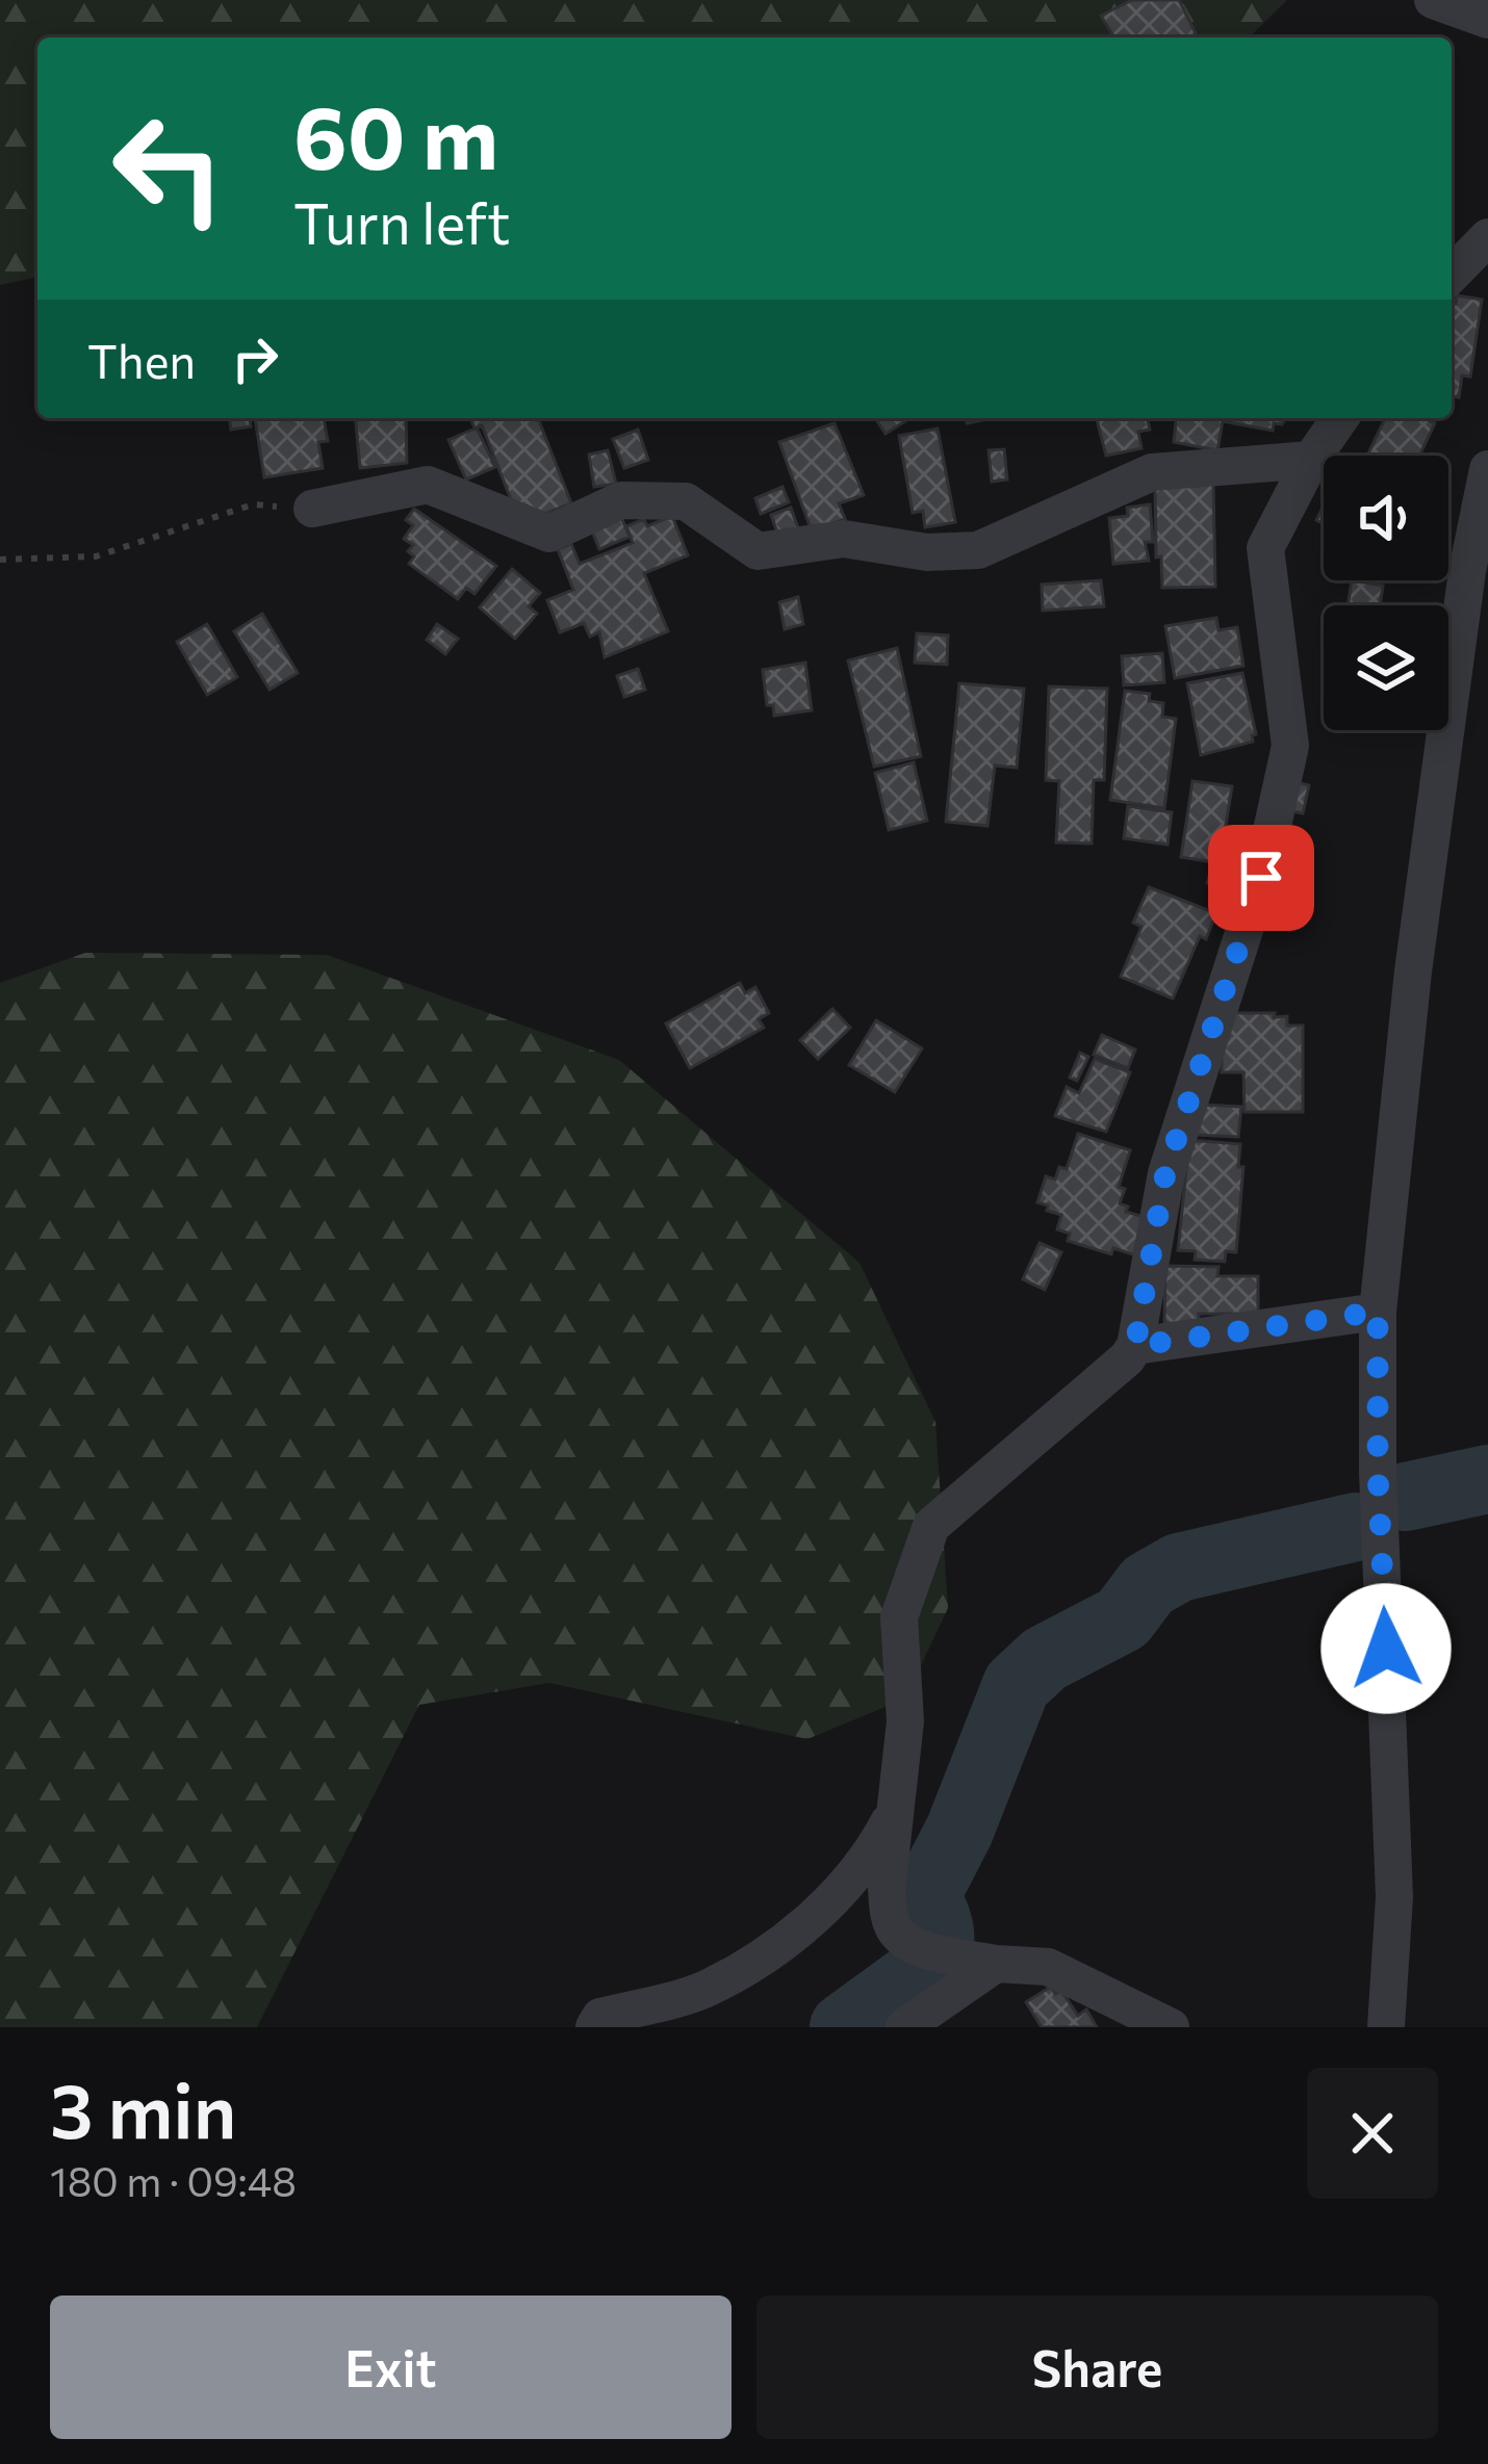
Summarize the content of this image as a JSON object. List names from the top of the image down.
{
  "page": {
    "turn": ["60 m", "Turn left"],
    "then": "Then",
    "heading": ["3 min", "180 m · 09:48"],
    "buttons": ["Exit", "Share"]
  }
}
